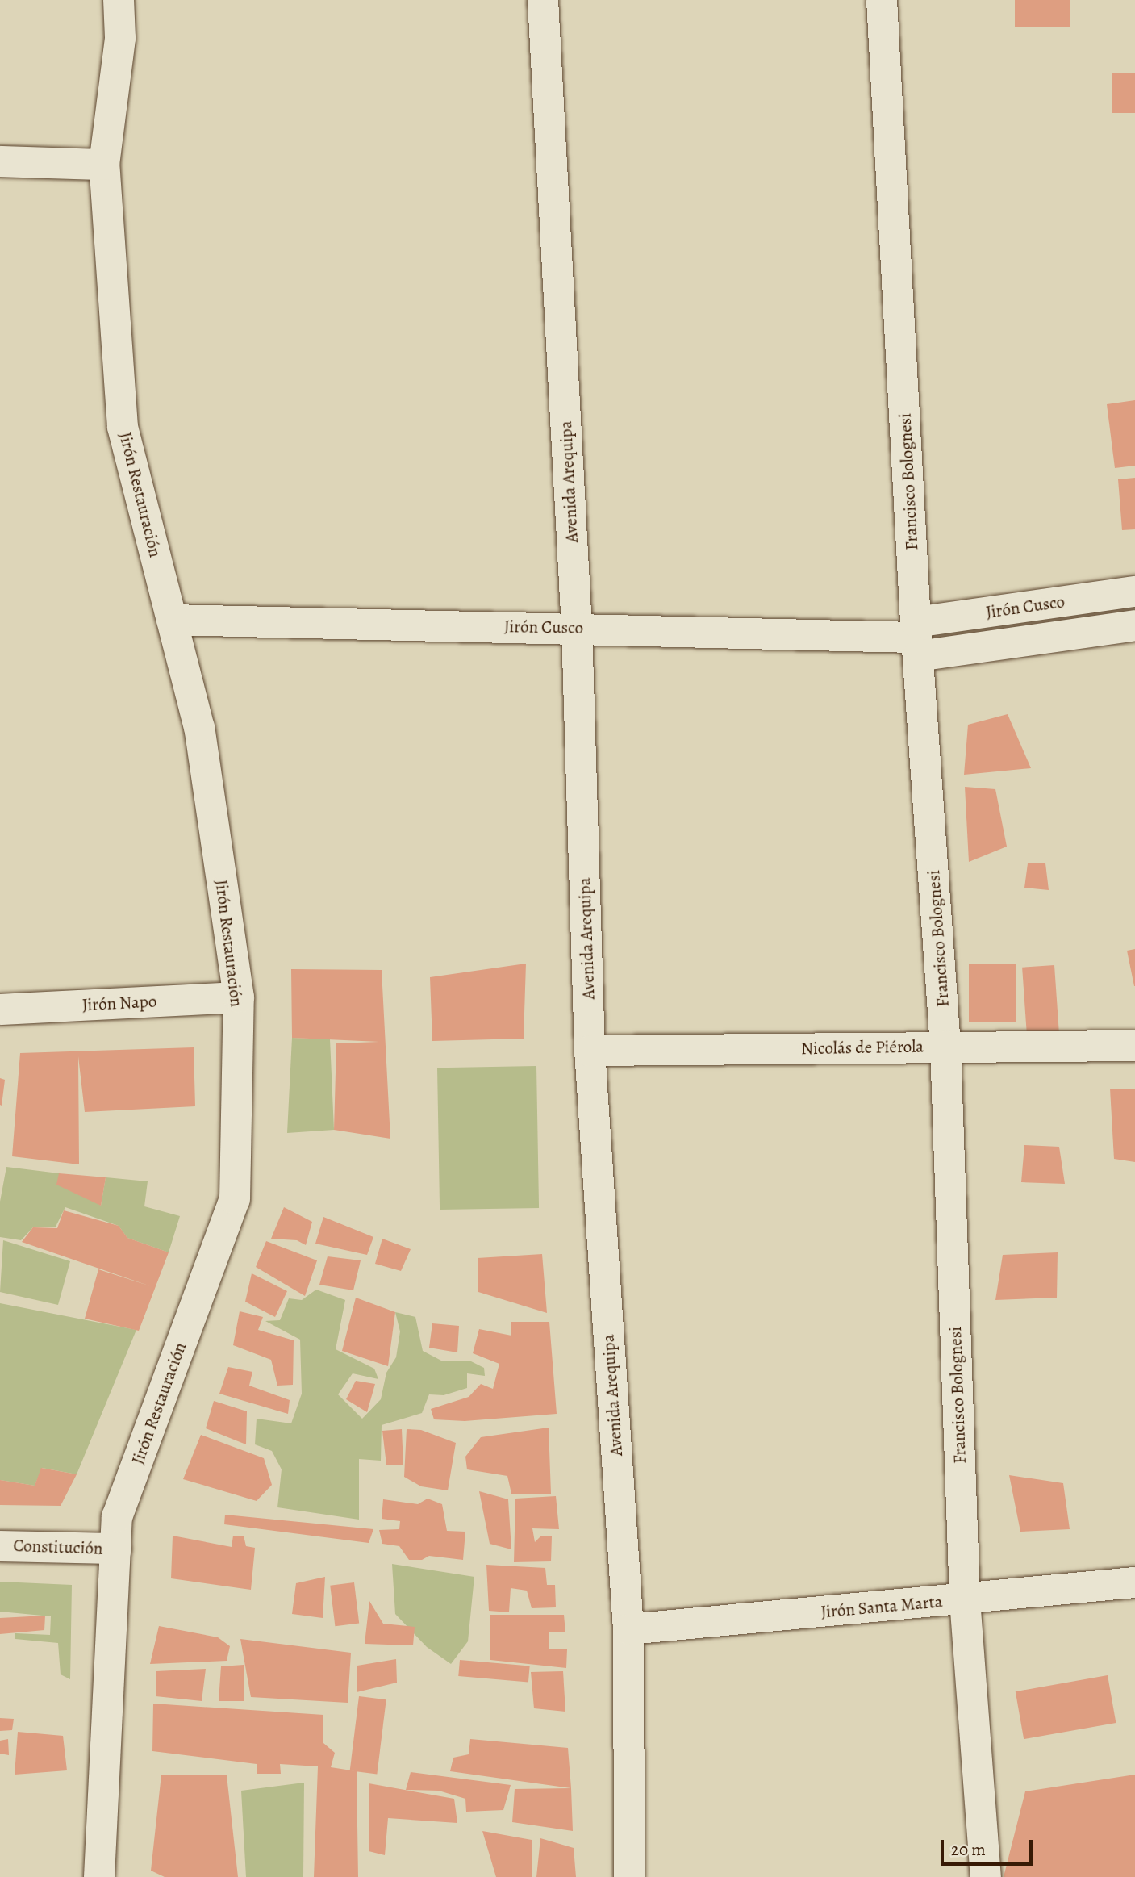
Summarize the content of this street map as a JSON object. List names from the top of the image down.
{
  "streets": {
    "street": [
      "Avenida Arequipa",
      "Francisco Bolognesi",
      "Jirón Restauración",
      "Jirón Cusco",
      "Jirón Napo",
      "Nicolás de Piérola",
      "Constitución",
      "Jirón Santa Marta"
    ]
  },
  "crossings": [
    ["Avenida Arequipa", "Jirón Cusco"],
    ["Avenida Arequipa", "Nicolás de Piérola"],
    ["Avenida Arequipa", "Jirón Santa Marta"],
    ["Francisco Bolognesi", "Jirón Cusco"],
    ["Francisco Bolognesi", "Nicolás de Piérola"],
    ["Francisco Bolognesi", "Jirón Santa Marta"],
    ["Jirón Restauración", "Jirón Cusco"],
    ["Jirón Restauración", "Jirón Napo"],
    ["Jirón Restauración", "Constitución"]
  ],
  "scale_bar": "20 m"
}
